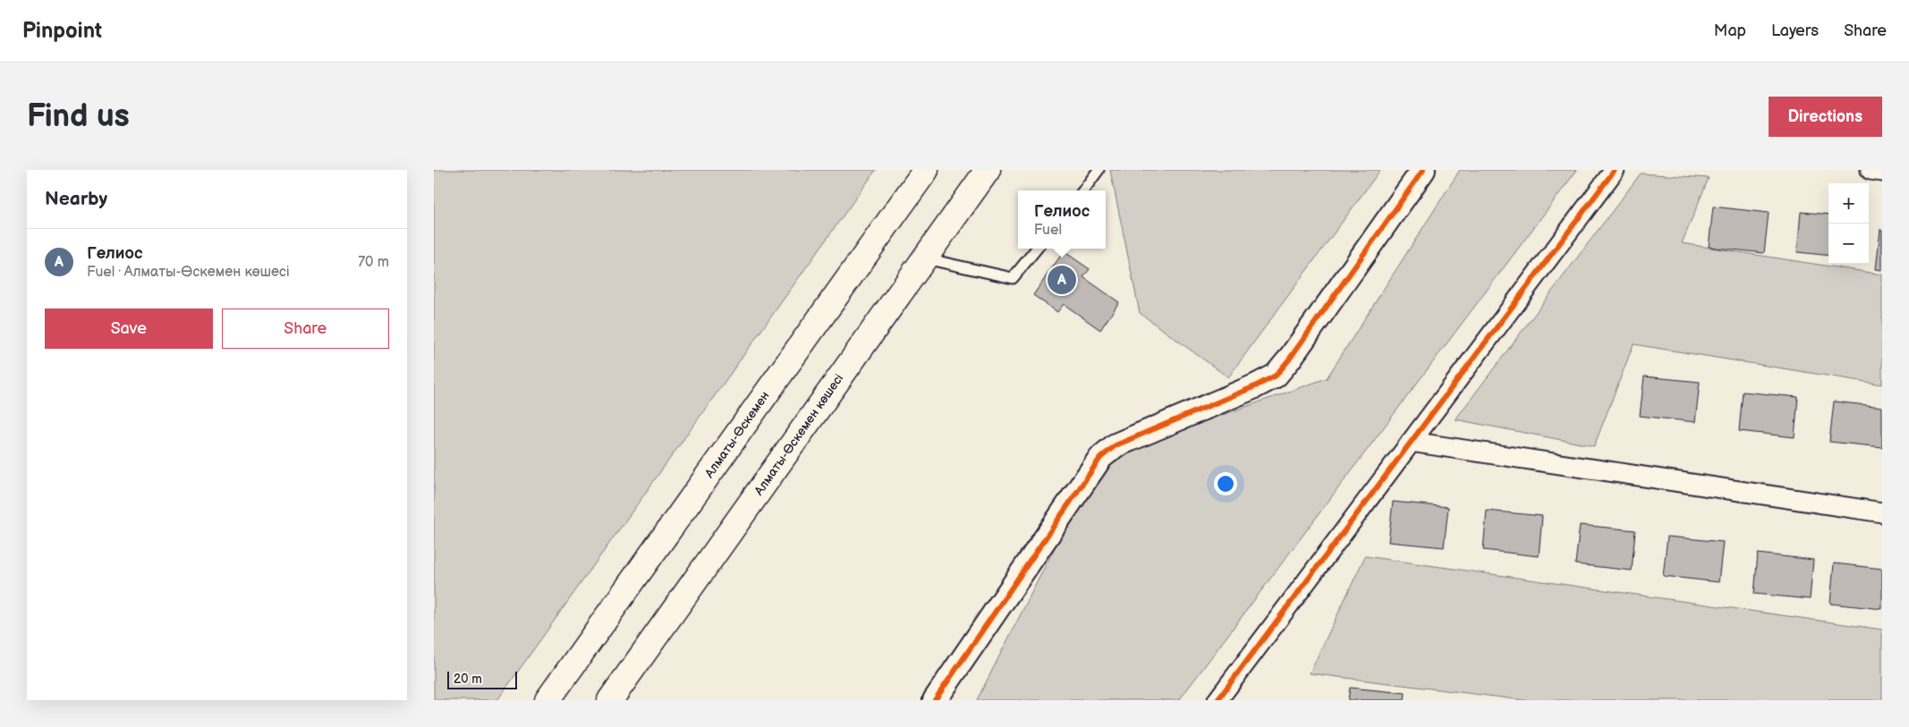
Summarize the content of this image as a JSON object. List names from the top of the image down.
{
  "streets": {
    "highway": ["Алматы-Өскемен", "Алматы-Өскемен көшесі"]
  },
  "scale_bar": "20 m",
  "page": {
    "header": "Pinpoint",
    "nav": ["Map", "Layers", "Share"],
    "buttons": [
      "Directions",
      ["Save", "Share"]
    ],
    "title": "Find us",
    "heading": "Nearby",
    "map_buttons": ["+", "−"],
    "popup": ["Гелиос", "Fuel"],
    "list": [
      {
        "mark": "A",
        "name": "Гелиос",
        "note": "Fuel · Алматы-Өскемен көшесі",
        "value": "70 m"
      }
    ],
    "pins": "A",
    "scale": "20 m"
  }
}
